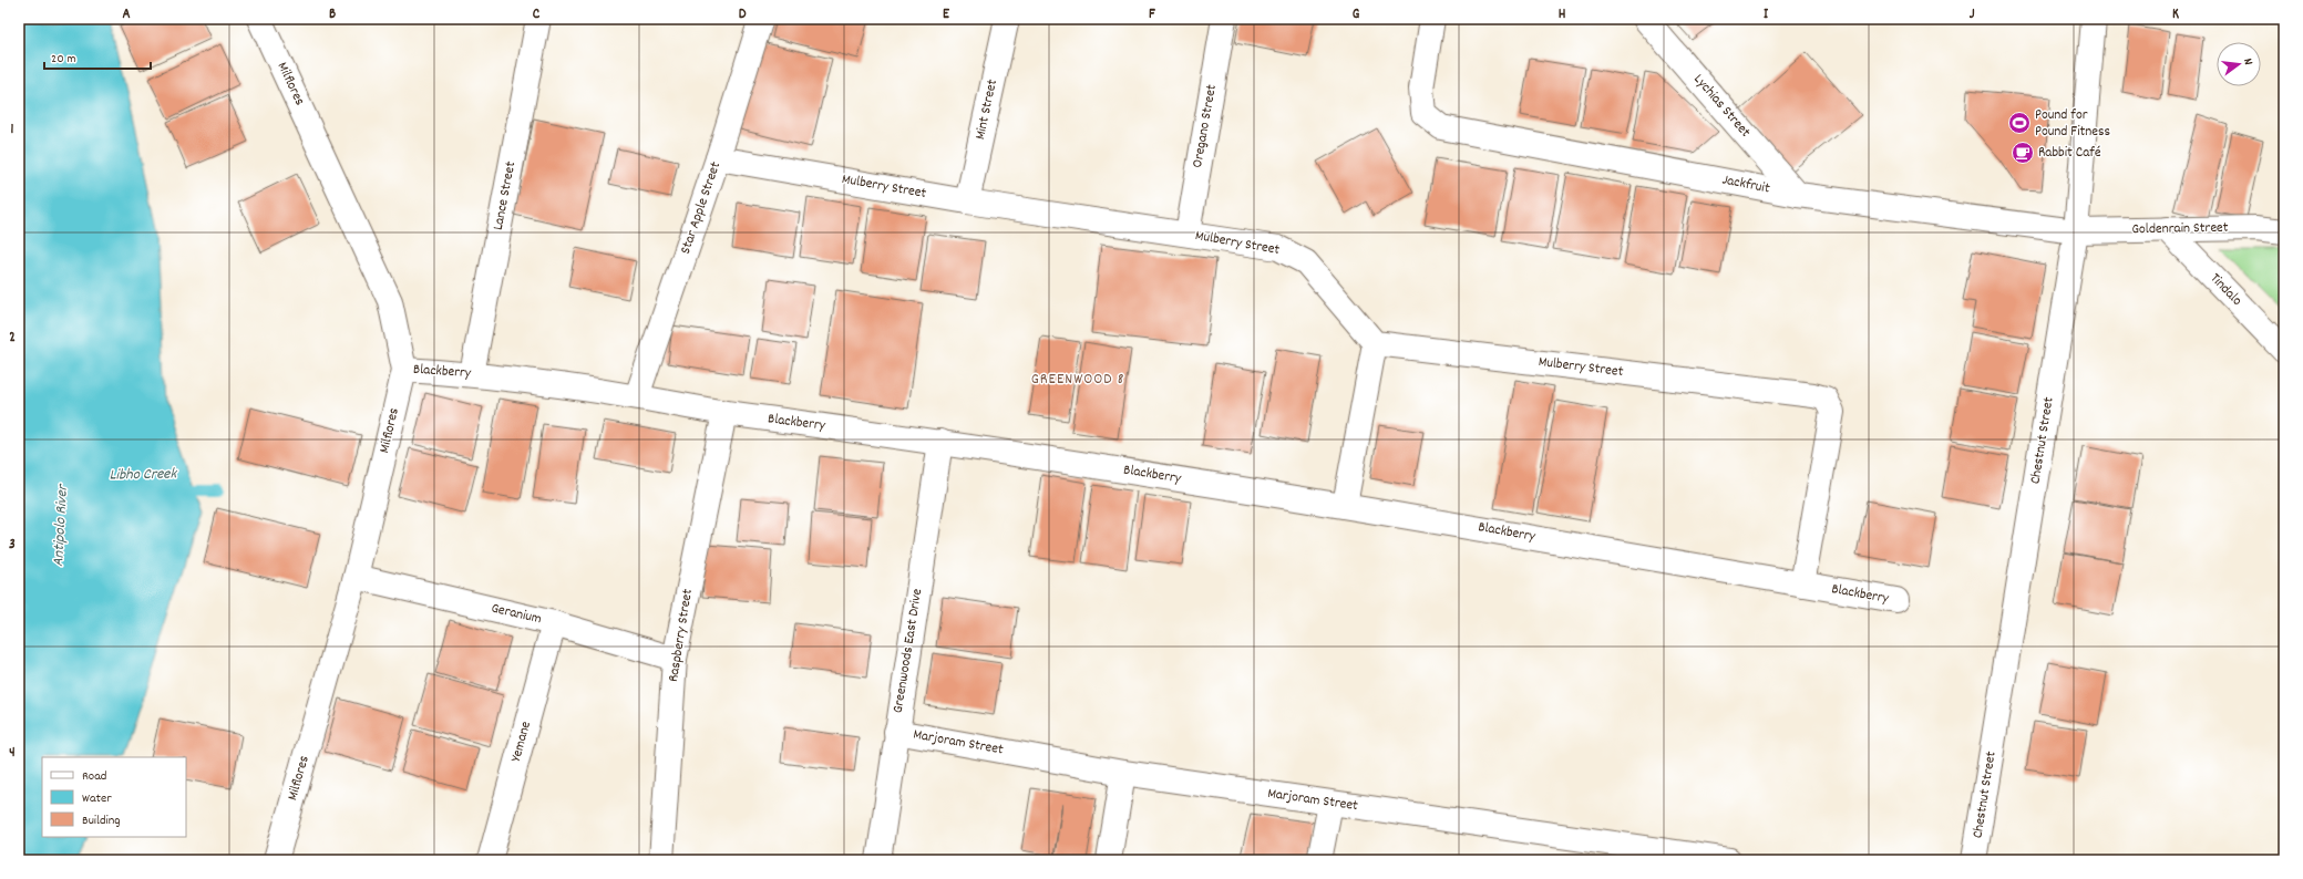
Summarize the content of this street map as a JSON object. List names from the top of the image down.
{
  "streets": {
    "street": [
      "Milflores",
      "Lychias Street",
      "Mint Street",
      "Oregano Street",
      "Jackfruit",
      "Mulberry Street",
      "Lance Street",
      "Star Apple Street",
      "Goldenrain Street",
      "Tindalo",
      "Blackberry",
      "Chestnut Street",
      "Geranium",
      "Raspberry Street",
      "Greenwoods East Drive",
      "Yemane",
      "Marjoram Street"
    ]
  },
  "crossings": [
    ["Milflores", "Blackberry"],
    ["Milflores", "Geranium"],
    ["Lychias Street", "Jackfruit"],
    ["Mint Street", "Mulberry Street"],
    ["Oregano Street", "Mulberry Street"],
    ["Jackfruit", "Goldenrain Street"],
    ["Jackfruit", "Chestnut Street"],
    ["Mulberry Street", "Star Apple Street"],
    ["Mulberry Street", "Blackberry"],
    ["Lance Street", "Blackberry"],
    ["Star Apple Street", "Blackberry"],
    ["Goldenrain Street", "Tindalo"],
    ["Goldenrain Street", "Chestnut Street"],
    ["Blackberry", "Raspberry Street"],
    ["Blackberry", "Greenwoods East Drive"],
    ["Geranium", "Raspberry Street"],
    ["Geranium", "Yemane"],
    ["Greenwoods East Drive", "Marjoram Street"]
  ],
  "districts": ["GREENWOOD 8"],
  "water": ["Libho Creek", "Antipolo River"],
  "places": {
    "sports": ["Pound for Pound Fitness"],
    "cafe": ["Rabbit Café"]
  },
  "legend": ["Road", "Water", "Building"],
  "scale_bar": "20 m",
  "north": "right",
  "grid": {
    "columns": [
      "A",
      "B",
      "C",
      "D",
      "E",
      "F",
      "G",
      "H",
      "I",
      "J",
      "K"
    ],
    "rows": [
      "1",
      "2",
      "3",
      "4"
    ]
  }
}
